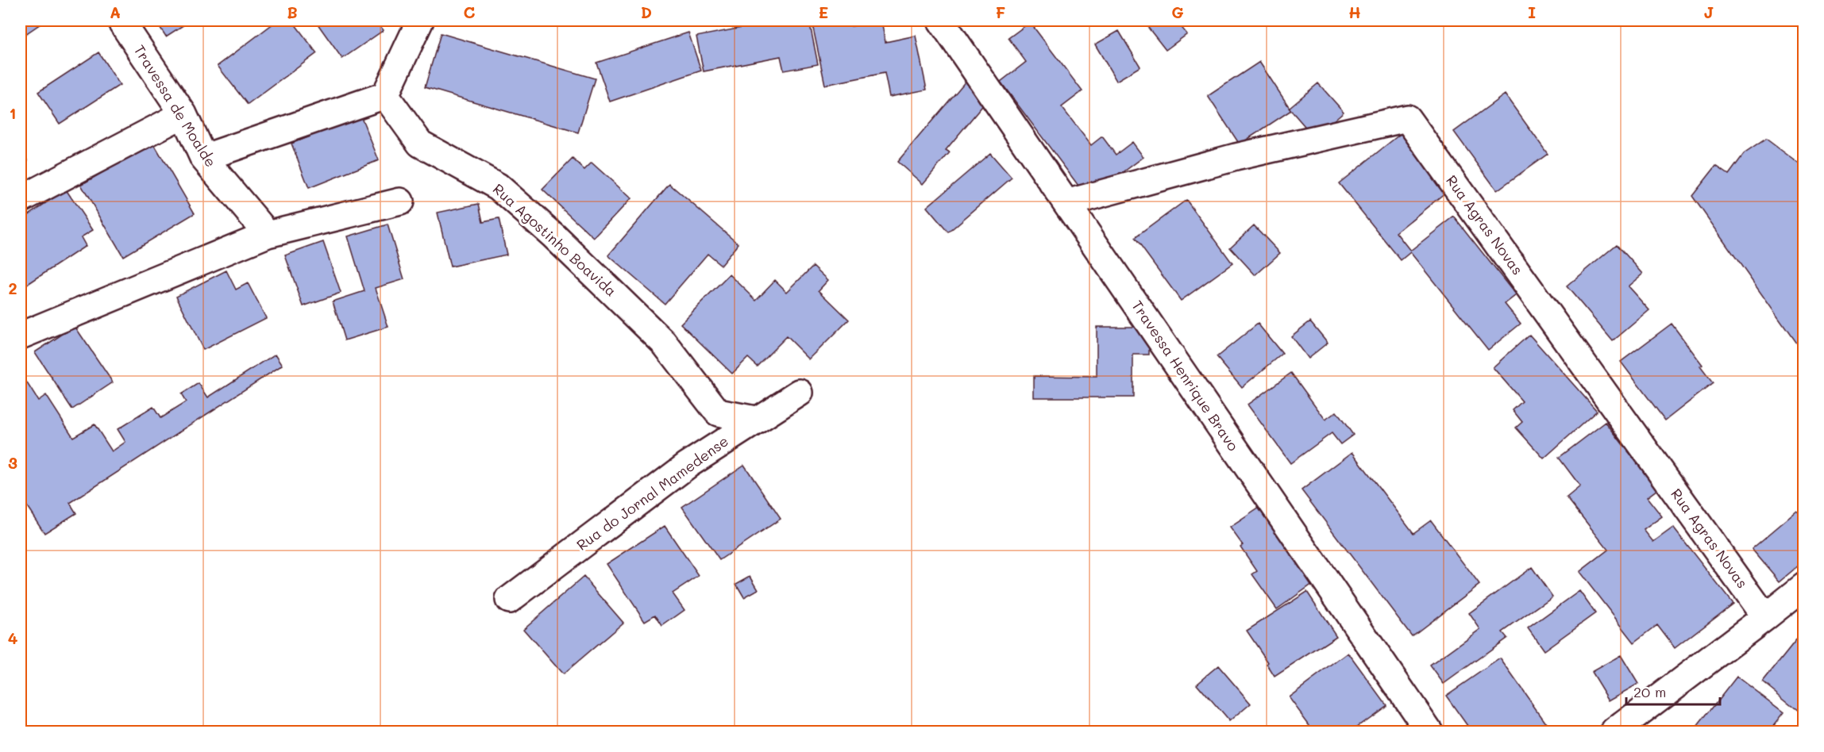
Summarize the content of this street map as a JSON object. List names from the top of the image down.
{
  "streets": {
    "street": [
      "Travessa de Moalde",
      "Rua Agras Novas",
      "Rua Agostinho Boavida",
      "Travessa Henrique Bravo",
      "Rua do Jornal Mamedense"
    ]
  },
  "crossings": [
    ["Rua Agras Novas", "Travessa Henrique Bravo"],
    ["Rua Agostinho Boavida", "Rua do Jornal Mamedense"]
  ],
  "scale_bar": "20 m",
  "grid": {
    "columns": [
      "A",
      "B",
      "C",
      "D",
      "E",
      "F",
      "G",
      "H",
      "I",
      "J"
    ],
    "rows": [
      "1",
      "2",
      "3",
      "4"
    ]
  }
}
